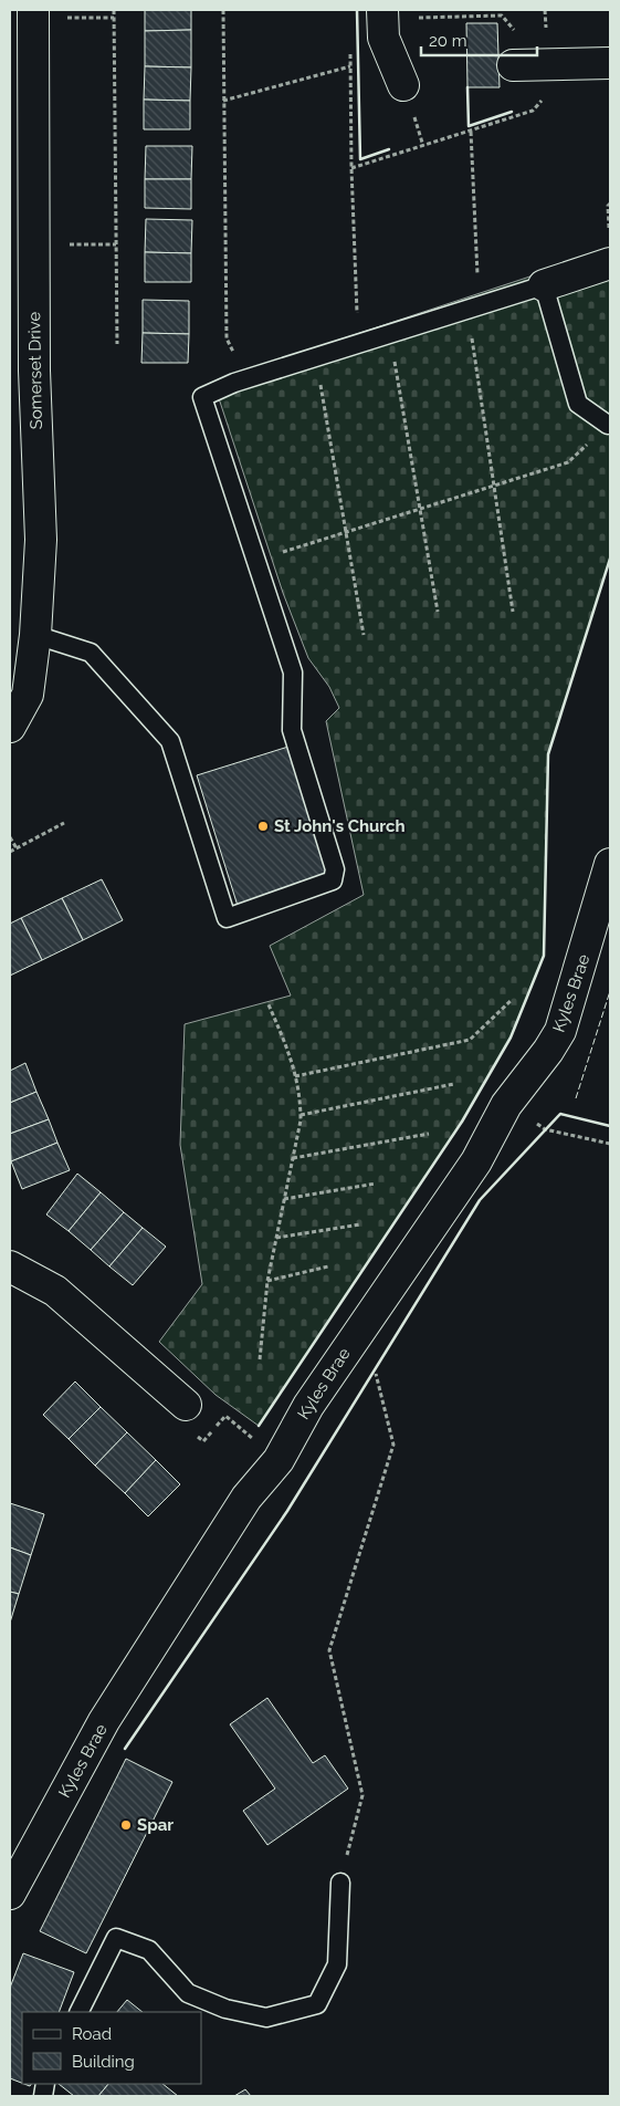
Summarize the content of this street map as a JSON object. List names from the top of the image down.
{
  "streets": {
    "street": ["Somerset Drive", "Kyles Brae"]
  },
  "places": ["St John's Church", "Spar"],
  "legend": ["Road", "Building"],
  "scale_bar": "20 m"
}
